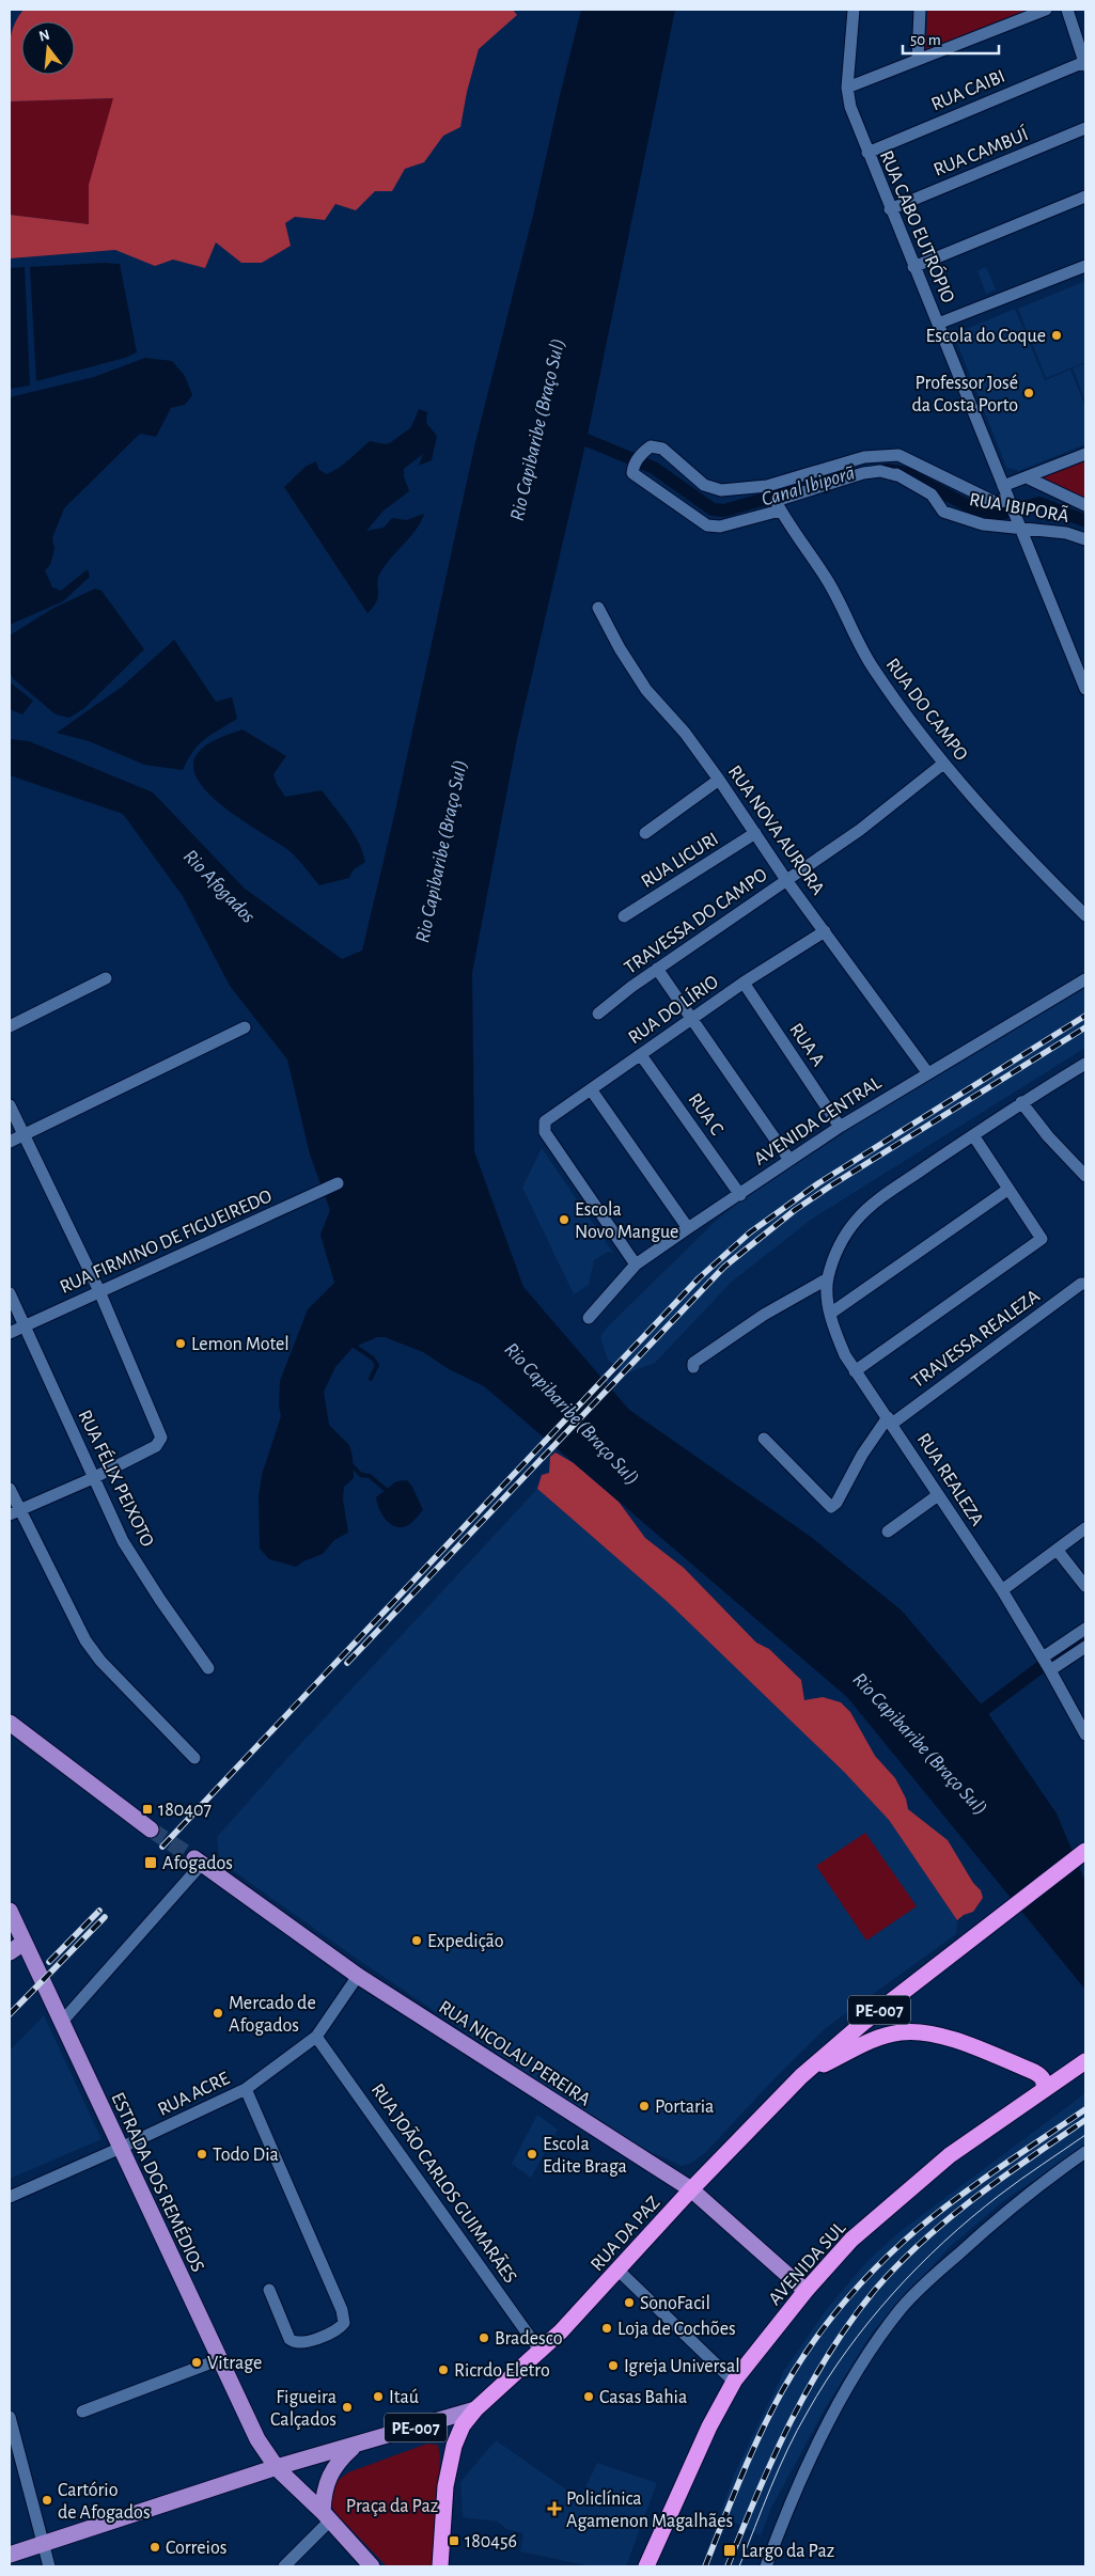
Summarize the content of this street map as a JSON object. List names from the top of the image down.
{
  "streets": {
    "highway": ["PE-007", "RUA DA PAZ", "AVENIDA SUL"],
    "main road": ["RUA NICOLAU PEREIRA", "ESTRADA DOS REMÉDIOS"],
    "street": [
      "RUA CAIBI",
      "RUA CAMBUÍ",
      "RUA CABO EUTRÓPIO",
      "RUA IBIPORÃ",
      "RUA DO CAMPO",
      "RUA NOVA AURORA",
      "RUA LICURI",
      "TRAVESSA DO CAMPO",
      "RUA DO LÍRIO",
      "RUA A",
      "RUA C",
      "AVENIDA CENTRAL",
      "RUA FIRMINO DE FIGUEIREDO",
      "TRAVESSA REALEZA",
      "RUA FÉLIX PEIXOTO",
      "RUA REALEZA",
      "RUA ACRE",
      "RUA JOÃO CARLOS GUIMARÃES"
    ]
  },
  "crossings": [
    ["RUA CAIBI", "RUA CABO EUTRÓPIO"],
    ["RUA CAMBUÍ", "RUA CABO EUTRÓPIO"],
    ["RUA CABO EUTRÓPIO", "RUA IBIPORÃ"],
    ["RUA IBIPORÃ", "RUA DO CAMPO"],
    ["RUA DO CAMPO", "TRAVESSA DO CAMPO"],
    ["RUA NOVA AURORA", "RUA LICURI"],
    ["RUA NOVA AURORA", "TRAVESSA DO CAMPO"],
    ["RUA NOVA AURORA", "RUA DO LÍRIO"],
    ["RUA NOVA AURORA", "AVENIDA CENTRAL"],
    ["RUA DO LÍRIO", "RUA A"],
    ["RUA DO LÍRIO", "RUA C"],
    ["RUA DO LÍRIO", "AVENIDA CENTRAL"],
    ["RUA A", "AVENIDA CENTRAL"],
    ["RUA C", "AVENIDA CENTRAL"],
    ["RUA FIRMINO DE FIGUEIREDO", "RUA FÉLIX PEIXOTO"],
    ["TRAVESSA REALEZA", "RUA REALEZA"],
    ["PE-007", "ESTRADA DOS REMÉDIOS"],
    ["PE-007", "RUA DA PAZ"],
    ["RUA NICOLAU PEREIRA", "RUA ACRE"],
    ["RUA NICOLAU PEREIRA", "RUA DA PAZ"],
    ["RUA NICOLAU PEREIRA", "AVENIDA SUL"],
    ["RUA ACRE", "ESTRADA DOS REMÉDIOS"],
    ["RUA ACRE", "RUA JOÃO CARLOS GUIMARÃES"],
    ["ESTRADA DOS REMÉDIOS", "RUA DA PAZ"],
    ["RUA JOÃO CARLOS GUIMARÃES", "RUA DA PAZ"]
  ],
  "water": ["Rio Capibaribe (Braço Sul)", "Canal Ibiporã", "Rio Afogados"],
  "parks": ["Praça da Paz"],
  "places": {
    "other": [
      "Escola do Coque",
      "Professor José da Costa Porto",
      "Escola Novo Mangue",
      "Lemon Motel",
      "Expedição",
      "Mercado de Afogados",
      "Portaria",
      "Todo Dia",
      "Escola Edite Braga",
      "SonoFacil",
      "Loja de Cochões",
      "Bradesco",
      "Vitrage",
      "Igreja Universal",
      "Ricrdo Eletro",
      "Itaú",
      "Casas Bahia",
      "Figueira Calçados",
      "Cartório de Afogados",
      "Correios"
    ],
    "transit": [
      "180407",
      "Afogados",
      "180456",
      "Largo da Paz"
    ],
    "health": ["Policlínica Agamenon Magalhães"]
  },
  "scale_bar": "50 m",
  "north": "top"
}
